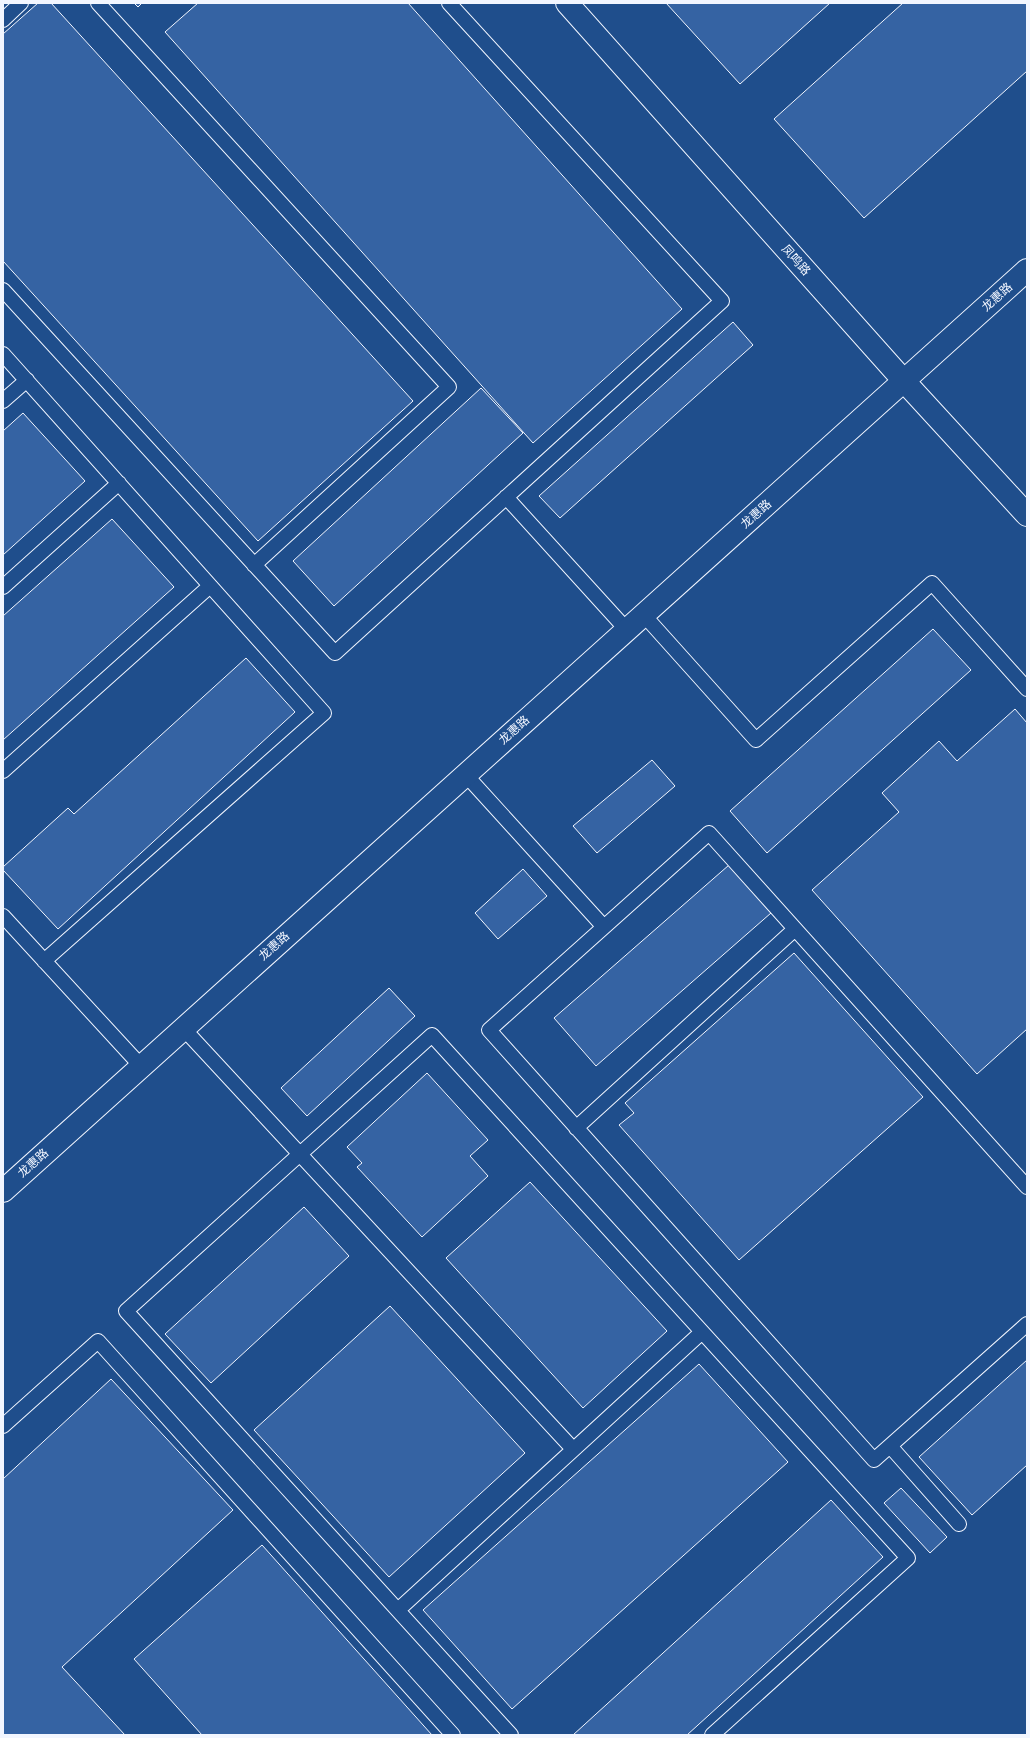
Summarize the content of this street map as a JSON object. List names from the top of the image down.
{
  "streets": {
    "street": ["凤鸣路", "龙惠路"]
  },
  "crossings": [
    ["凤鸣路", "龙惠路"]
  ]
}
